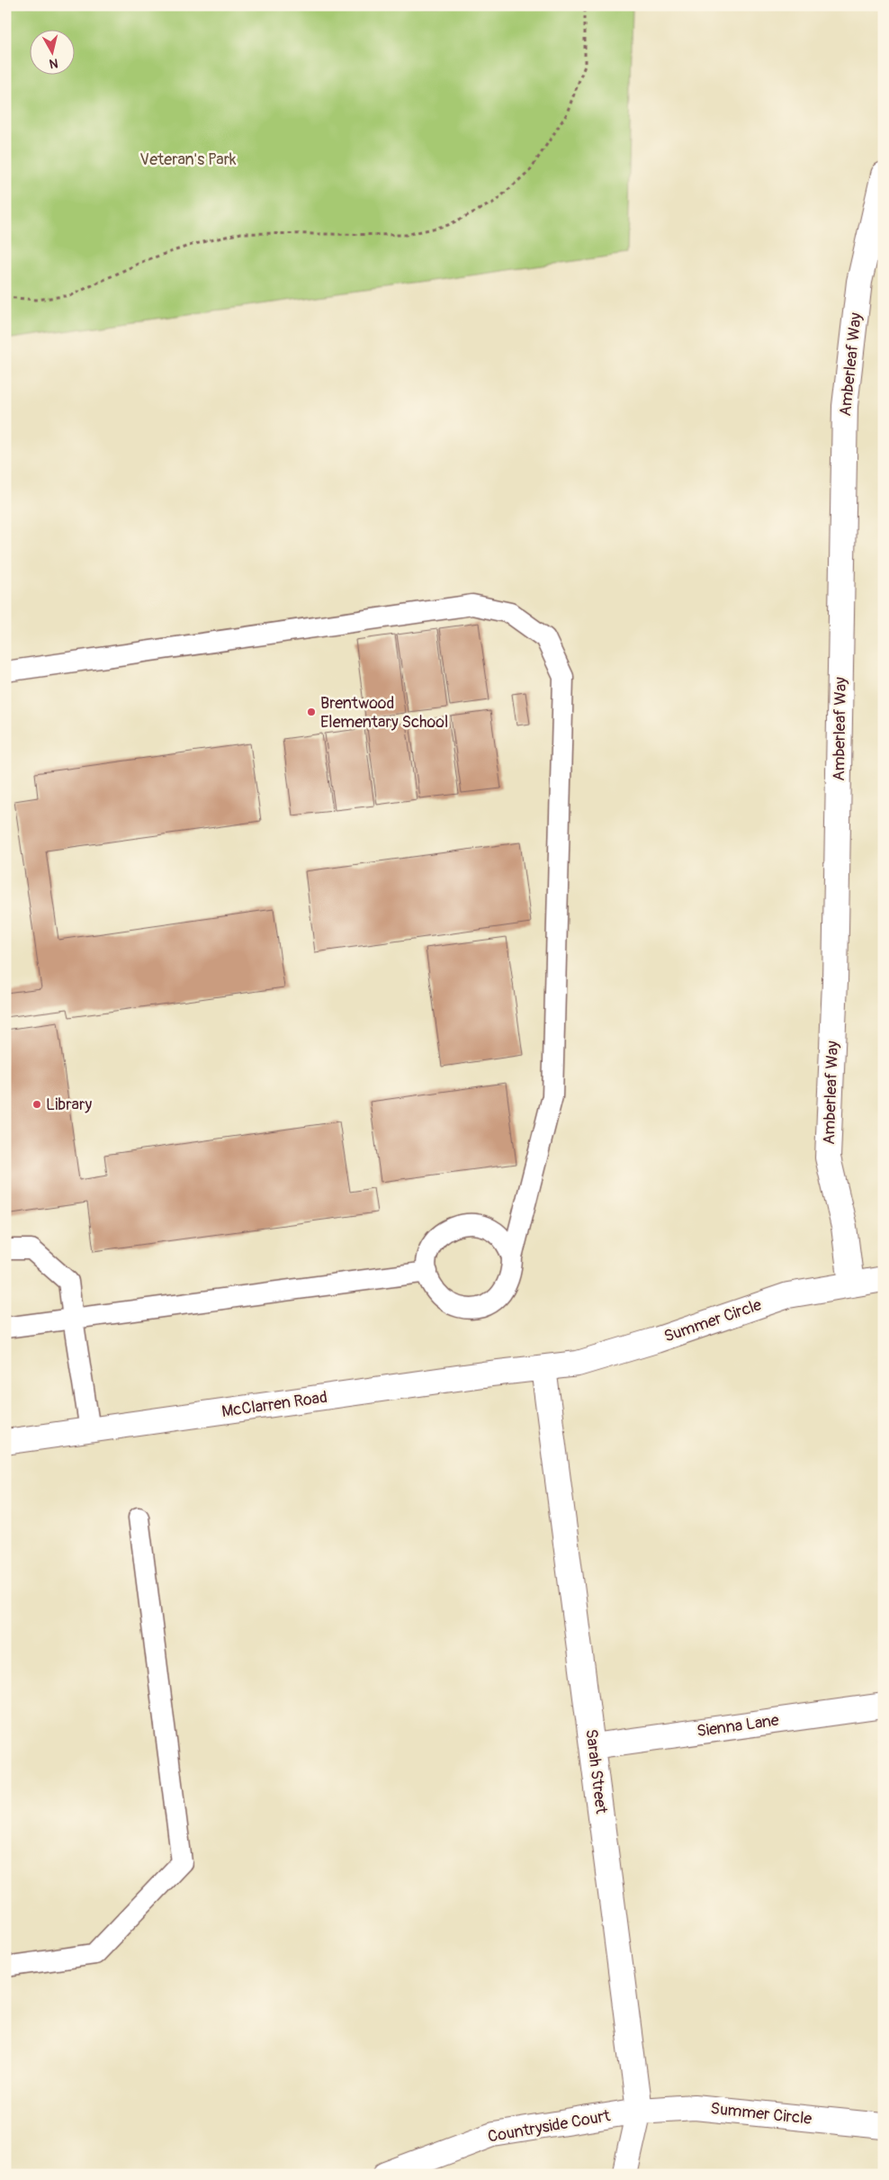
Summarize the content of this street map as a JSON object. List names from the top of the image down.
{
  "streets": {
    "street": [
      "Amberleaf Way",
      "Summer Circle",
      "McClarren Road",
      "Sienna Lane",
      "Sarah Street",
      "Countryside Court"
    ]
  },
  "crossings": [
    ["Amberleaf Way", "Summer Circle"],
    ["Summer Circle", "McClarren Road"],
    ["Summer Circle", "Sarah Street"],
    ["Summer Circle", "Countryside Court"],
    ["McClarren Road", "Sarah Street"],
    ["Sienna Lane", "Sarah Street"],
    ["Sarah Street", "Countryside Court"]
  ],
  "parks": ["Veteran's Park"],
  "places": ["Brentwood Elementary School", "Library"],
  "north": "bottom"
}
